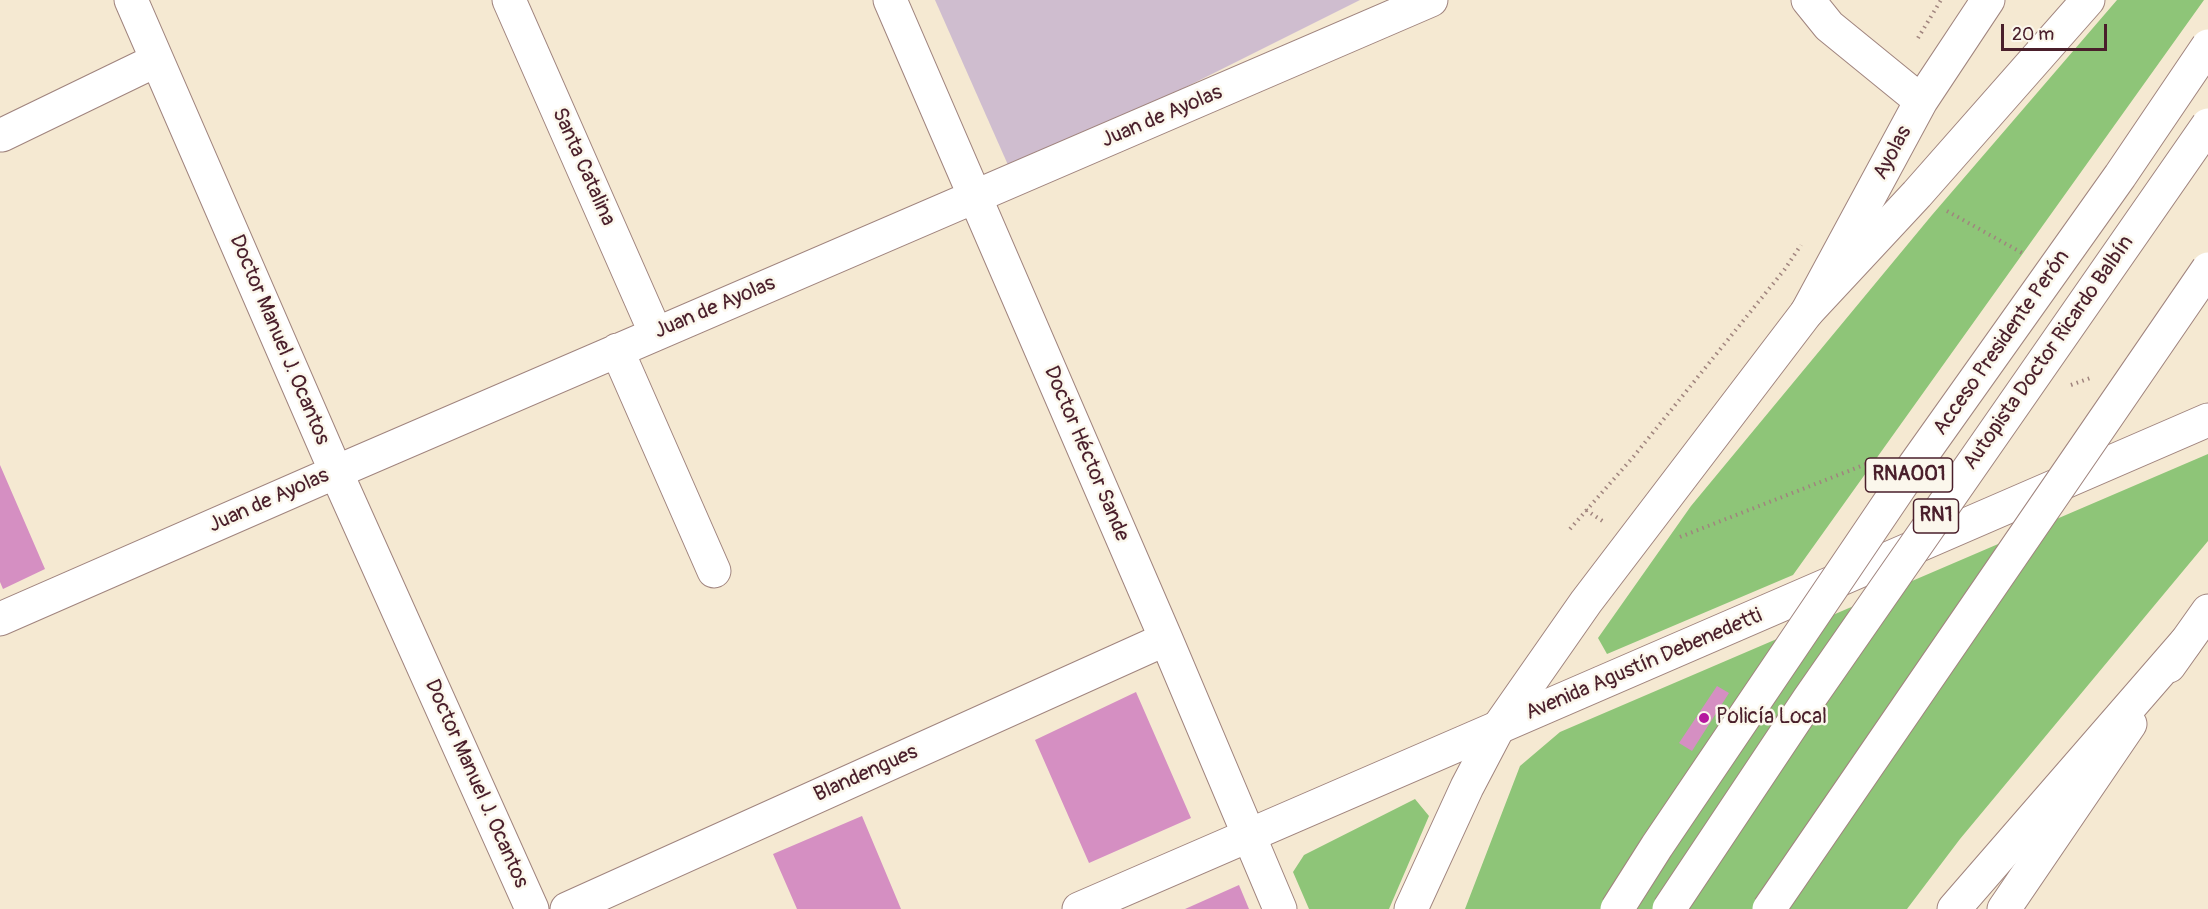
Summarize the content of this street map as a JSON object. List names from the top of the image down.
{
  "streets": {
    "main road": [
      "Juan de Ayolas",
      "Ayolas",
      "Santa Catalina",
      "Doctor Manuel J. Ocantos",
      "Acceso Presidente Perón",
      "Autopista Doctor Ricardo Balbín",
      "Doctor Héctor Sande",
      "RNA001",
      "RN1",
      "Avenida Agustín Debenedetti",
      "Blandengues"
    ]
  },
  "crossings": [
    ["Juan de Ayolas", "Santa Catalina"],
    ["Juan de Ayolas", "Doctor Manuel J. Ocantos"],
    ["Juan de Ayolas", "Doctor Héctor Sande"],
    ["Doctor Héctor Sande", "Avenida Agustín Debenedetti"],
    ["Doctor Héctor Sande", "Blandengues"]
  ],
  "places": ["Policía Local"],
  "scale_bar": "20 m"
}
